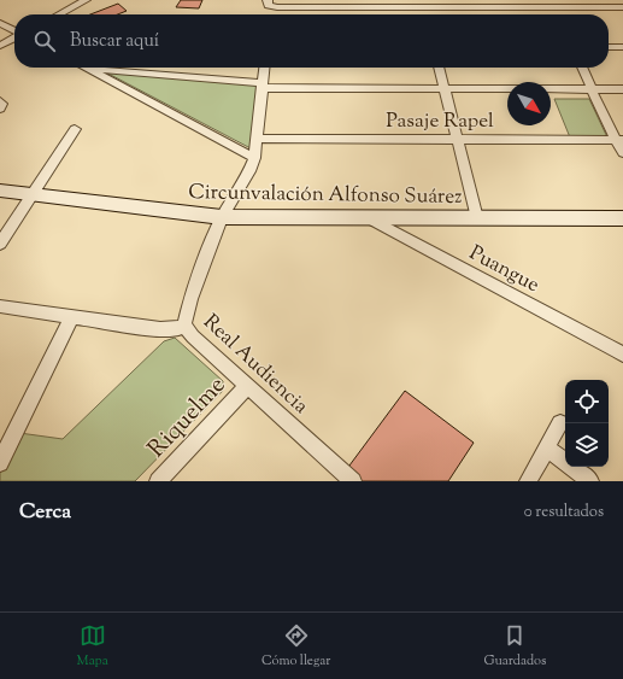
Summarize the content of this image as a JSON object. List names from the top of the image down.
{
  "streets": {
    "street": [
      "Pasaje Rapel",
      "Circunvalación Alfonso Suárez",
      "Puangue",
      "Real Audiencia",
      "Riquelme"
    ]
  },
  "crossings": [
    ["Circunvalación Alfonso Suárez", "Puangue"],
    ["Real Audiencia", "Riquelme"]
  ],
  "north": "bottom right",
  "page": {
    "search": "Buscar aquí",
    "heading": ["Cerca", "0 resultados"],
    "nav": ["Mapa", "Cómo llegar", "Guardados"]
  }
}
